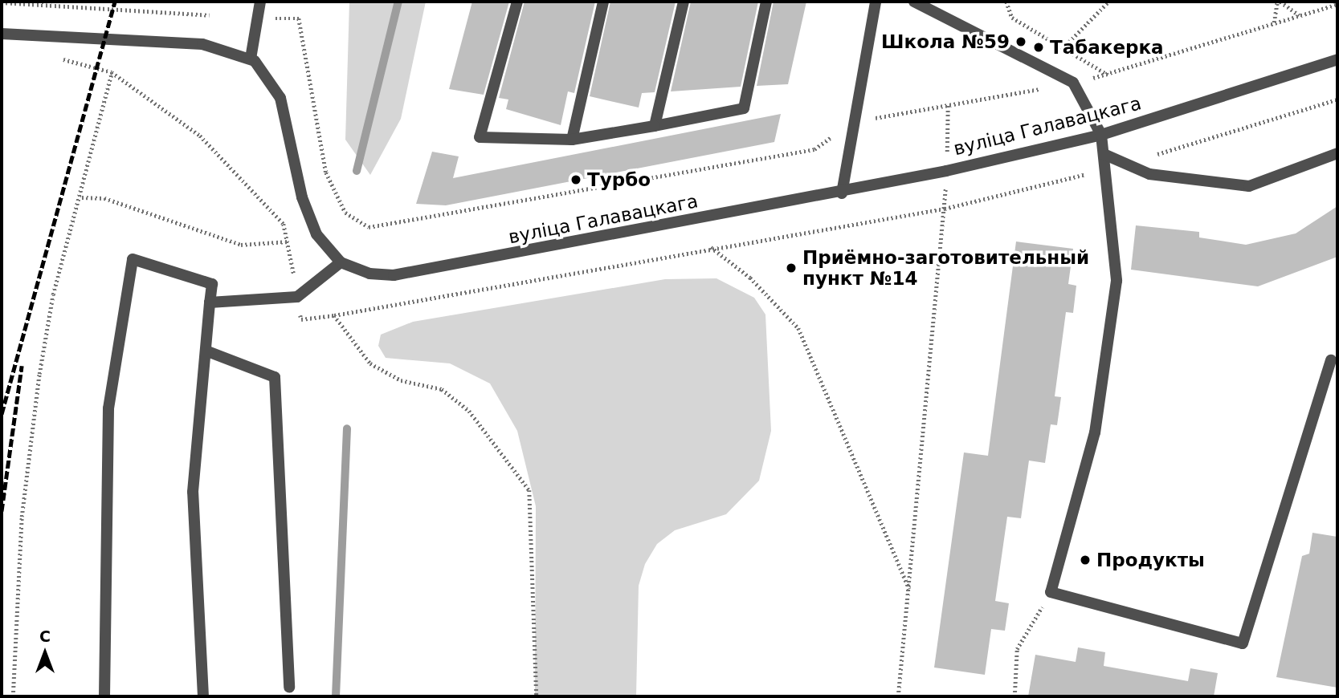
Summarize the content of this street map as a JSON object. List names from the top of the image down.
{
  "streets": {
    "street": ["вуліца Галавацкага"]
  },
  "places": [
    "Школа №59",
    "Табакерка",
    "Турбо",
    "Приёмно-заготовительный пункт №14",
    "Продукты"
  ],
  "north": "top"
}
